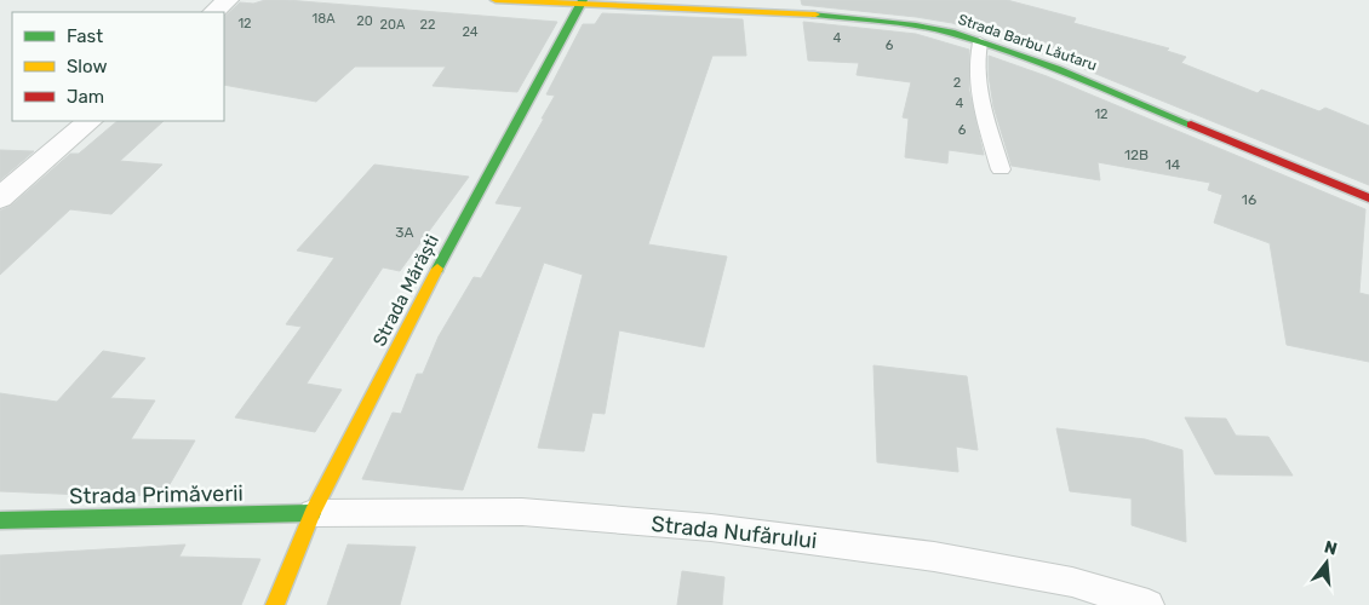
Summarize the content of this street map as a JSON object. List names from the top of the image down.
{
  "streets": {
    "street": ["Strada Barbu Lăutaru", "Strada Mărăști", "Strada Primăverii"],
    "lane": ["Strada Nufărului"]
  },
  "crossings": [
    ["Strada Barbu Lăutaru", "Strada Mărăști"],
    ["Strada Mărăști", "Strada Primăverii"],
    ["Strada Mărăști", "Strada Nufărului"],
    ["Strada Primăverii", "Strada Nufărului"]
  ],
  "house_numbers": [
    "18A",
    "20",
    "12",
    "20A",
    "22",
    "24",
    "4",
    "6",
    "2",
    "4",
    "12",
    "6",
    "12B",
    "14",
    "16",
    "3A"
  ],
  "legend": ["Fast", "Slow", "Jam"],
  "north": "top"
}
